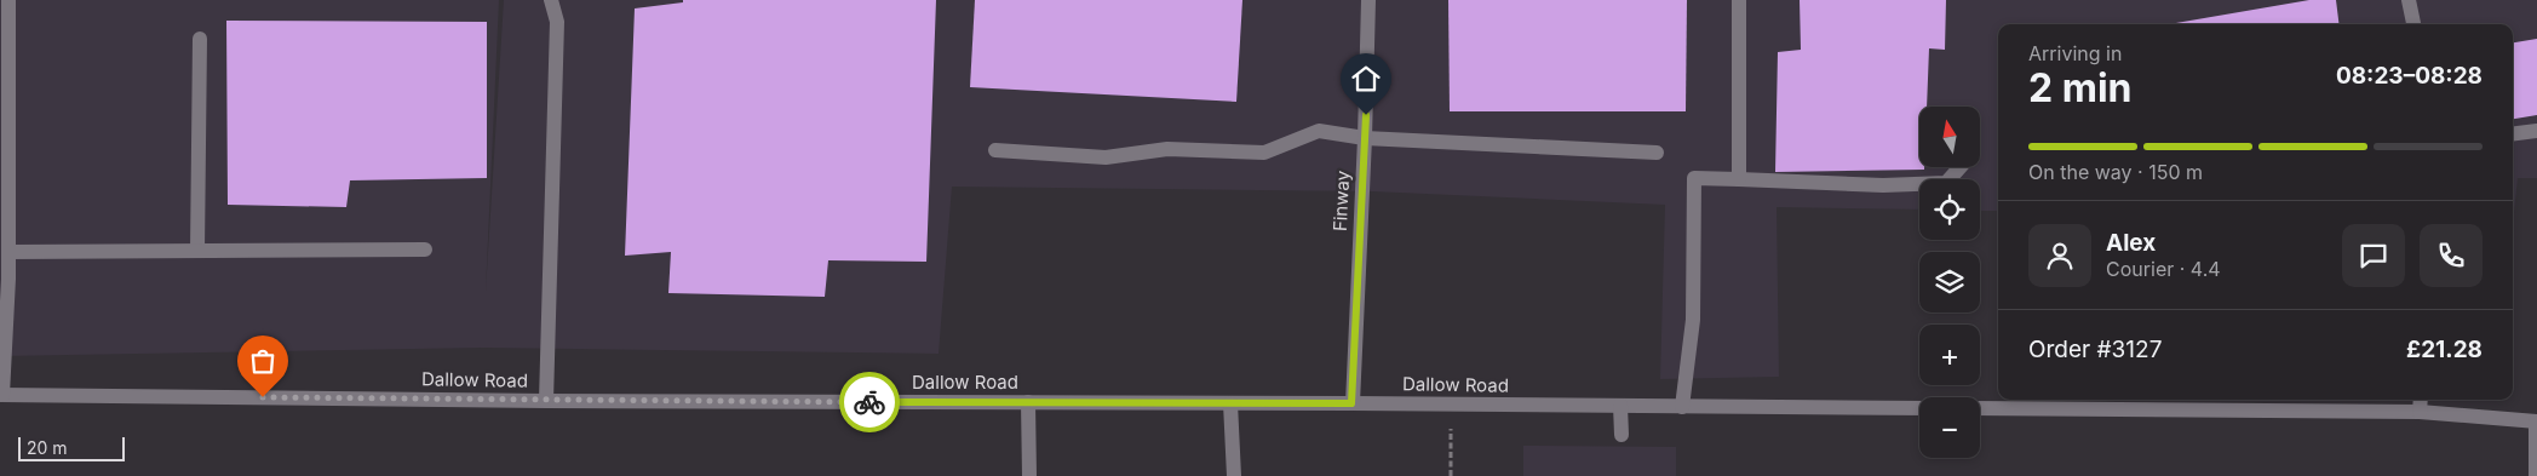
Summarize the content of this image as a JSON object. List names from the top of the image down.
{
  "streets": {
    "street": ["Finway", "Dallow Road"]
  },
  "crossings": [
    ["Finway", "Dallow Road"]
  ],
  "scale_bar": "20 m",
  "north": "top",
  "page": {
    "heading": ["2 min", "Arriving in", "08:23–08:28"],
    "panel": [
      "Alex",
      "Courier · 4.4",
      "Order #3127",
      "£21.28"
    ],
    "map_buttons": ["+", "−"],
    "bar": "On the way · 150 m",
    "scale": "20 m"
  }
}
